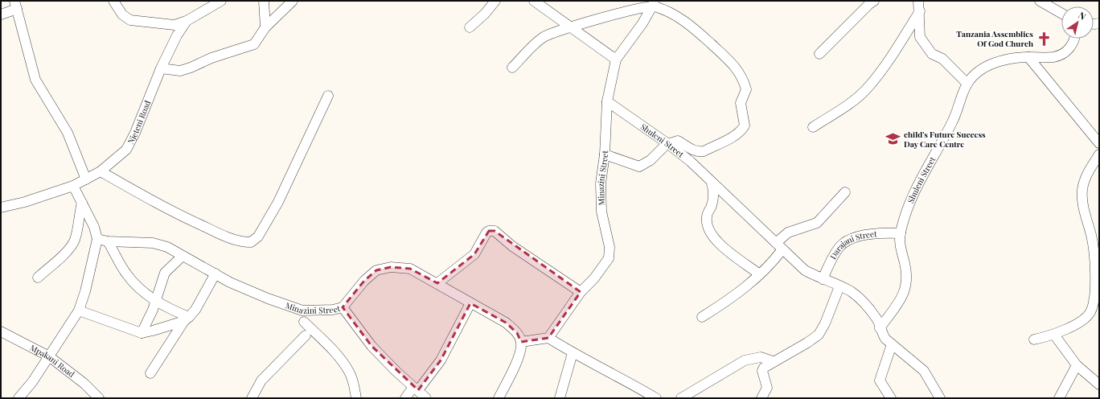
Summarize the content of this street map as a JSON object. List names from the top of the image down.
{
  "streets": {
    "street": [
      "Njeteni Road",
      "Shuleni Street",
      "Minazini Street",
      "Darajani Street",
      "Mpakani Road"
    ]
  },
  "crossings": [
    ["Shuleni Street", "Minazini Street"],
    ["Shuleni Street", "Darajani Street"]
  ],
  "places": {
    "church": ["Tanzania Assemblies Of God Church"],
    "school or university": ["child's Future Success Day Care Centre"]
  },
  "north": "top right"
}
